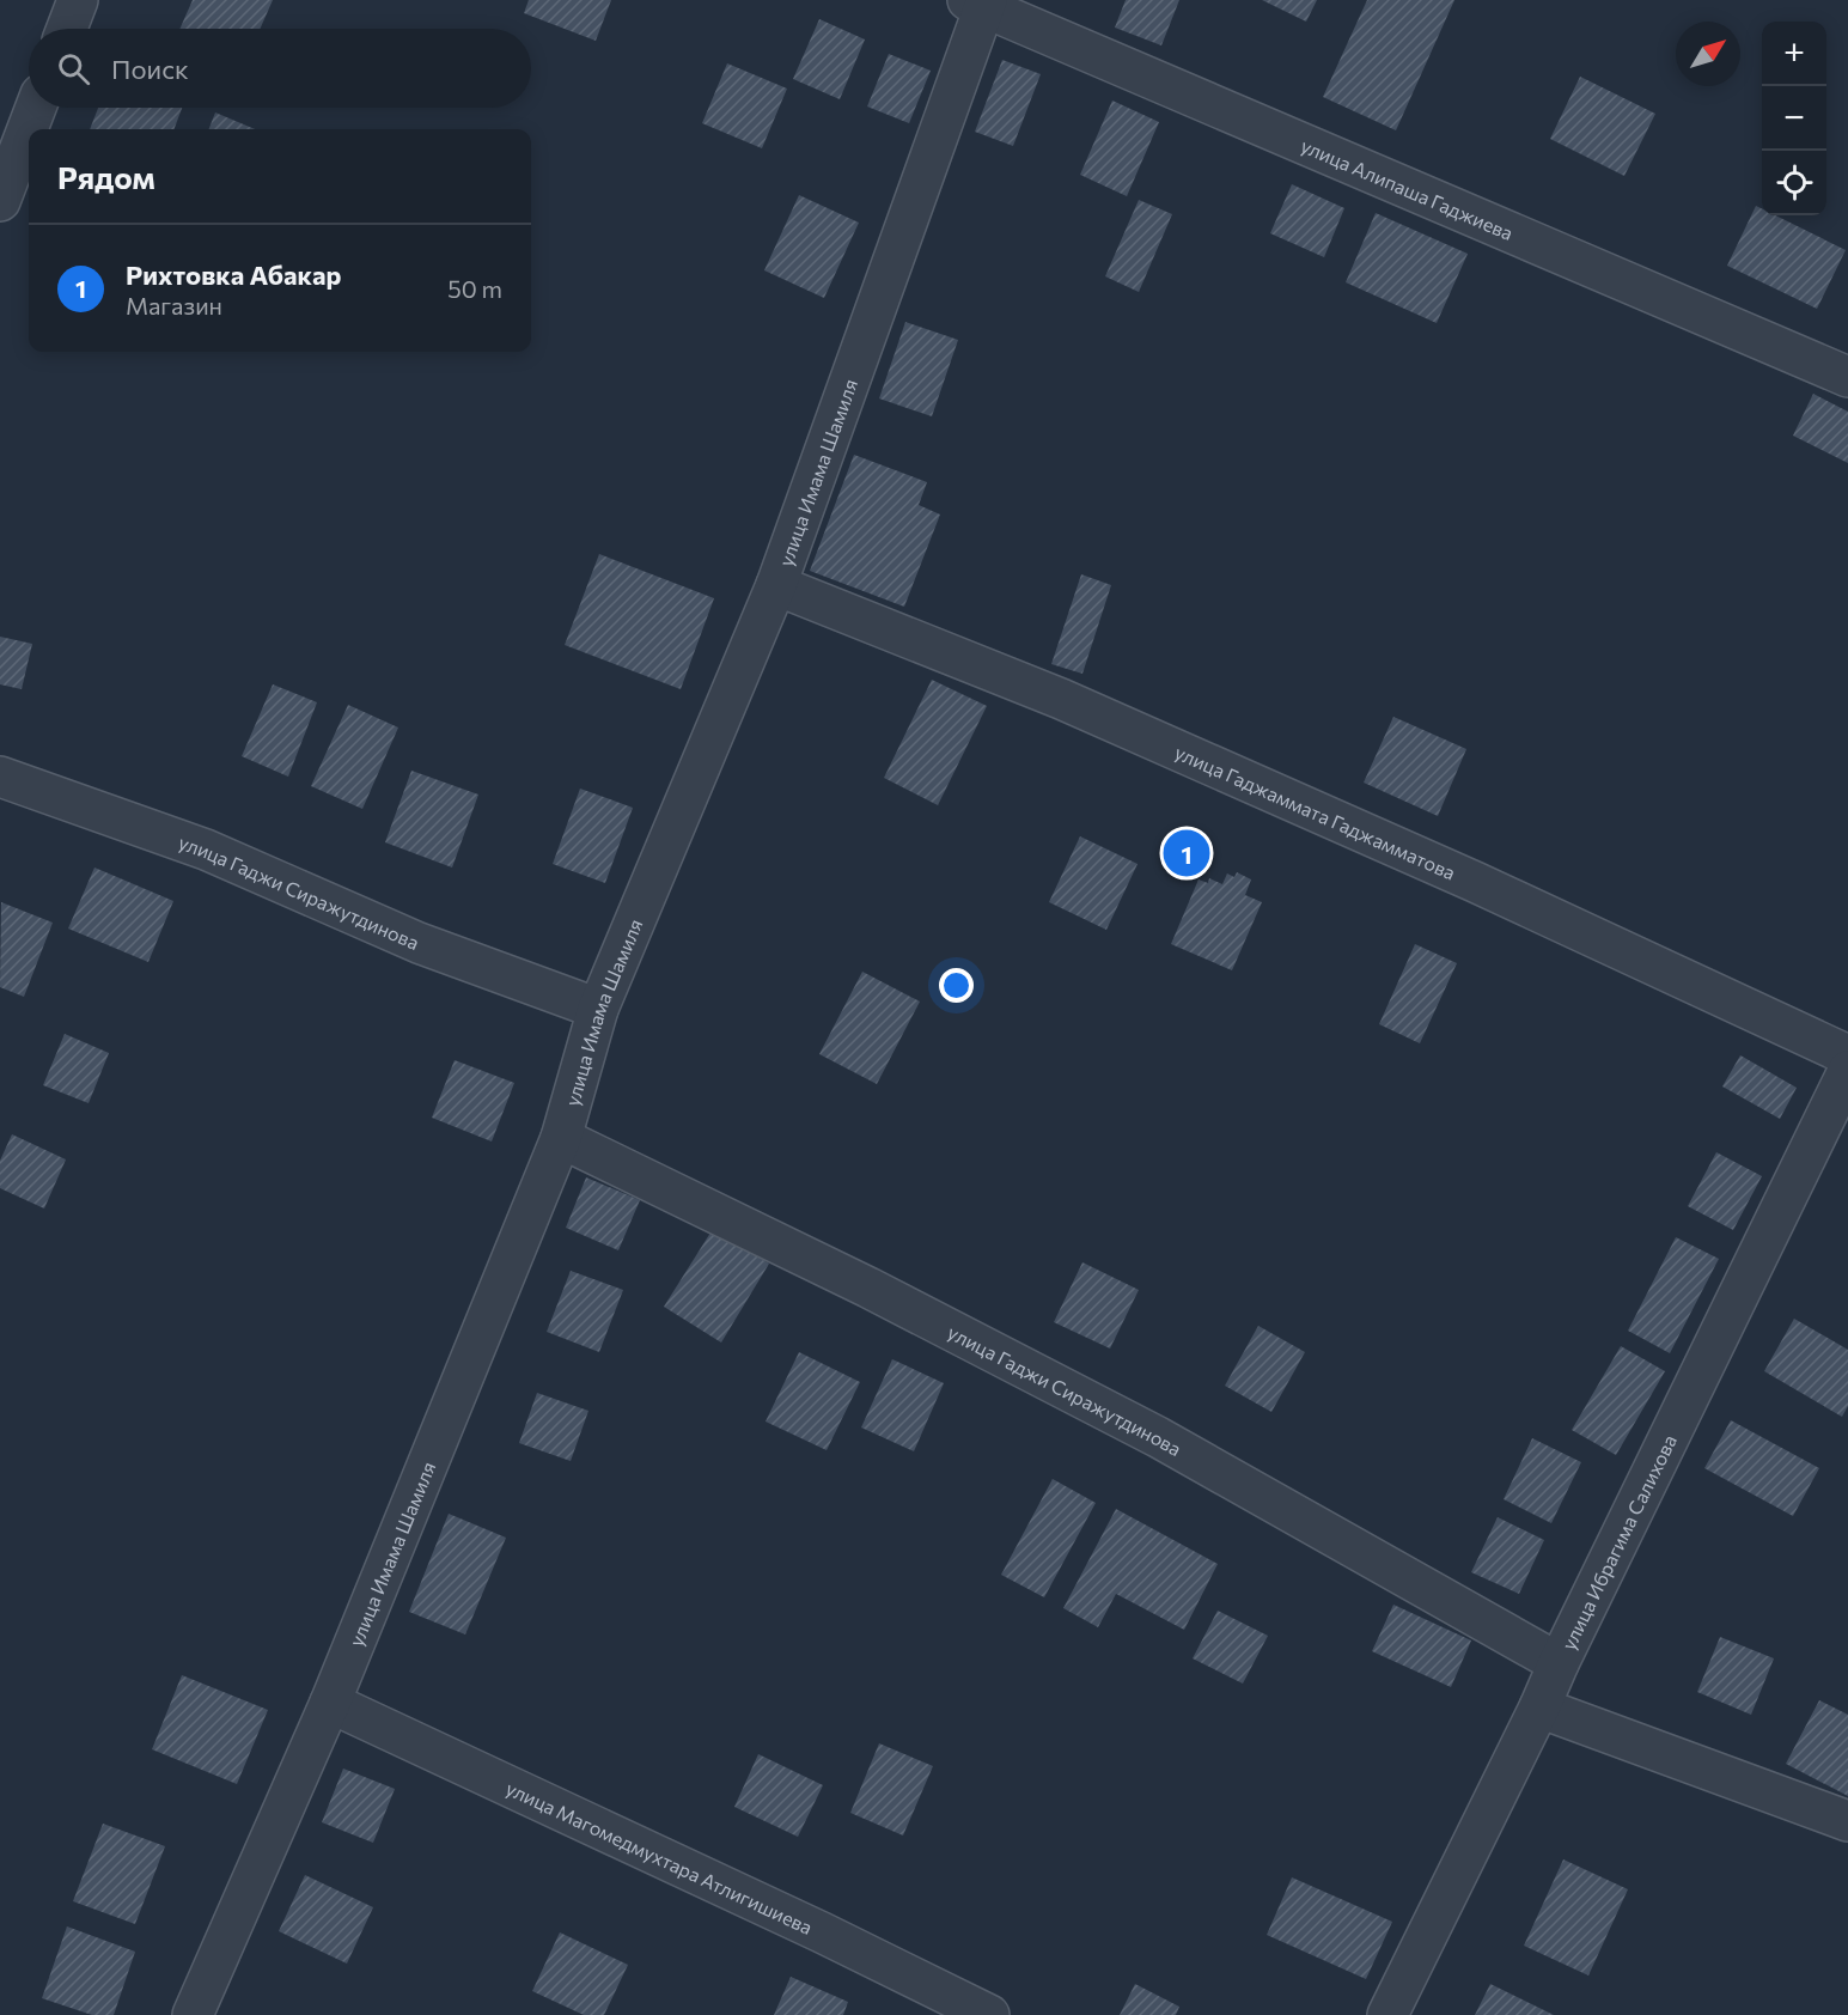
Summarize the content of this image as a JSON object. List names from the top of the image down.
{
  "streets": {
    "street": [
      "улица Алипаша Гаджиева",
      "улица Имама Шамиля",
      "улица Гаджаммата Гаджамматова",
      "улица Гаджи Сиражутдинова",
      "улица Ибрагима Салихова",
      "улица Магомедмухтара Атлигишиева"
    ]
  },
  "crossings": [
    ["улица Алипаша Гаджиева", "улица Имама Шамиля"],
    ["улица Имама Шамиля", "улица Гаджаммата Гаджамматова"],
    ["улица Имама Шамиля", "улица Гаджи Сиражутдинова"],
    ["улица Имама Шамиля", "улица Магомедмухтара Атлигишиева"],
    ["улица Гаджи Сиражутдинова", "улица Ибрагима Салихова"]
  ],
  "north": "top right",
  "page": {
    "map_buttons": ["+", "−"],
    "search": "Поиск",
    "heading": "Рядом",
    "list": [
      {
        "mark": "1",
        "name": "Рихтовка Абакар",
        "note": "Магазин",
        "value": "50 m"
      }
    ],
    "pins": "1"
  }
}
